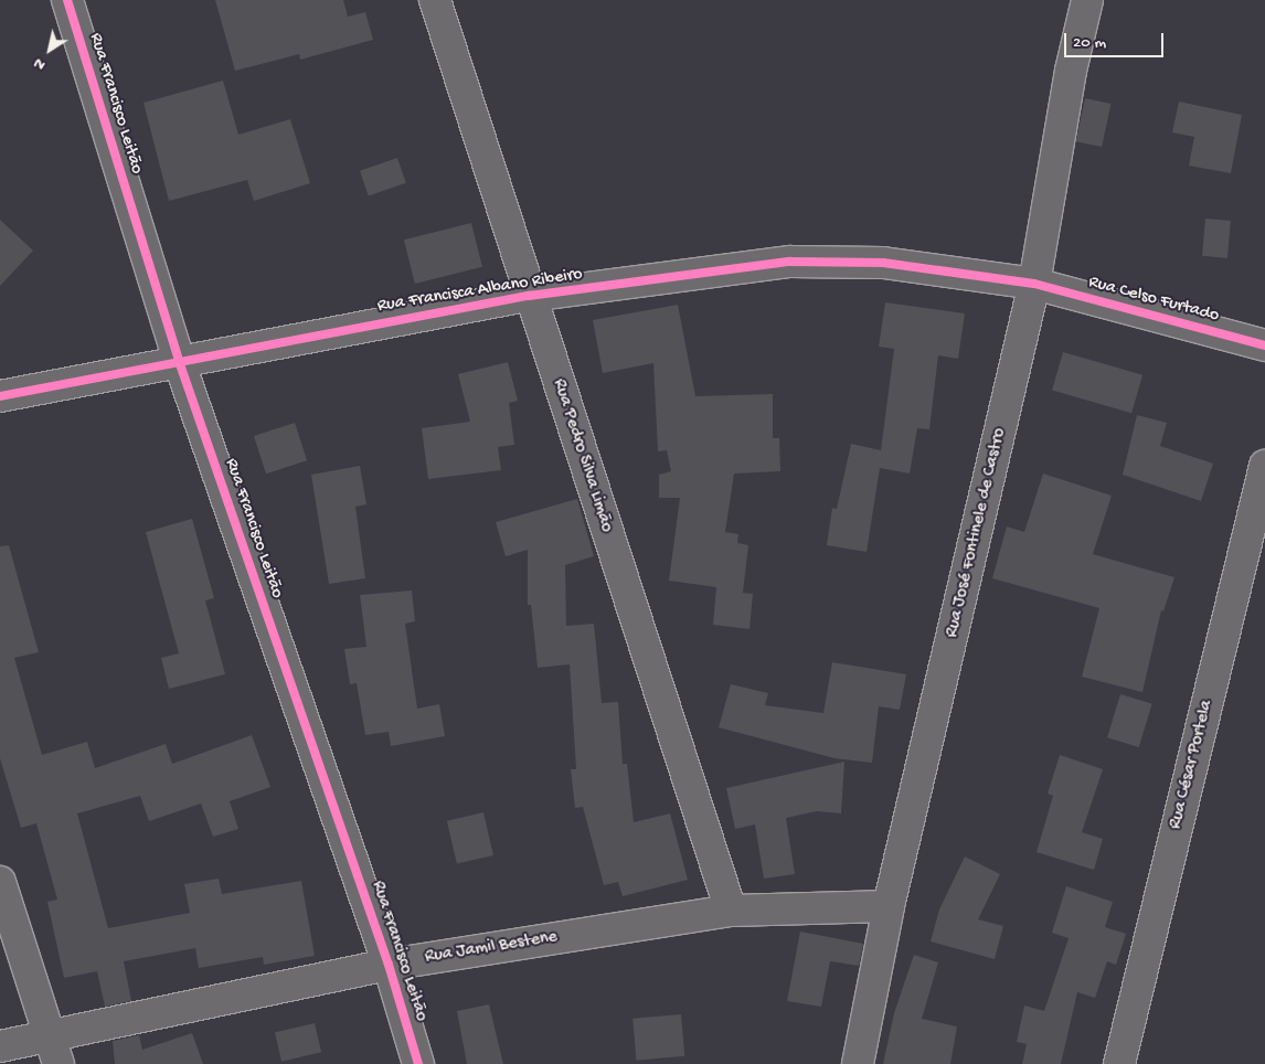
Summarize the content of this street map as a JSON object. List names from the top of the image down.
{
  "streets": {
    "street": [
      "Rua Francisco Leitão",
      "Rua Francisca Albano Ribeiro",
      "Rua Celso Furtado",
      "Rua Pedro Silva Limão",
      "Rua José Fontinele de Castro",
      "Rua César Portela",
      "Rua Jamil Bestene"
    ]
  },
  "crossings": [
    ["Rua Francisco Leitão", "Rua Francisca Albano Ribeiro"],
    ["Rua Francisco Leitão", "Rua Jamil Bestene"],
    ["Rua Francisca Albano Ribeiro", "Rua Celso Furtado"],
    ["Rua Francisca Albano Ribeiro", "Rua Pedro Silva Limão"],
    ["Rua Francisca Albano Ribeiro", "Rua José Fontinele de Castro"],
    ["Rua Celso Furtado", "Rua José Fontinele de Castro"],
    ["Rua Pedro Silva Limão", "Rua Jamil Bestene"],
    ["Rua José Fontinele de Castro", "Rua Jamil Bestene"]
  ],
  "scale_bar": "20 m",
  "north": "bottom left"
}
